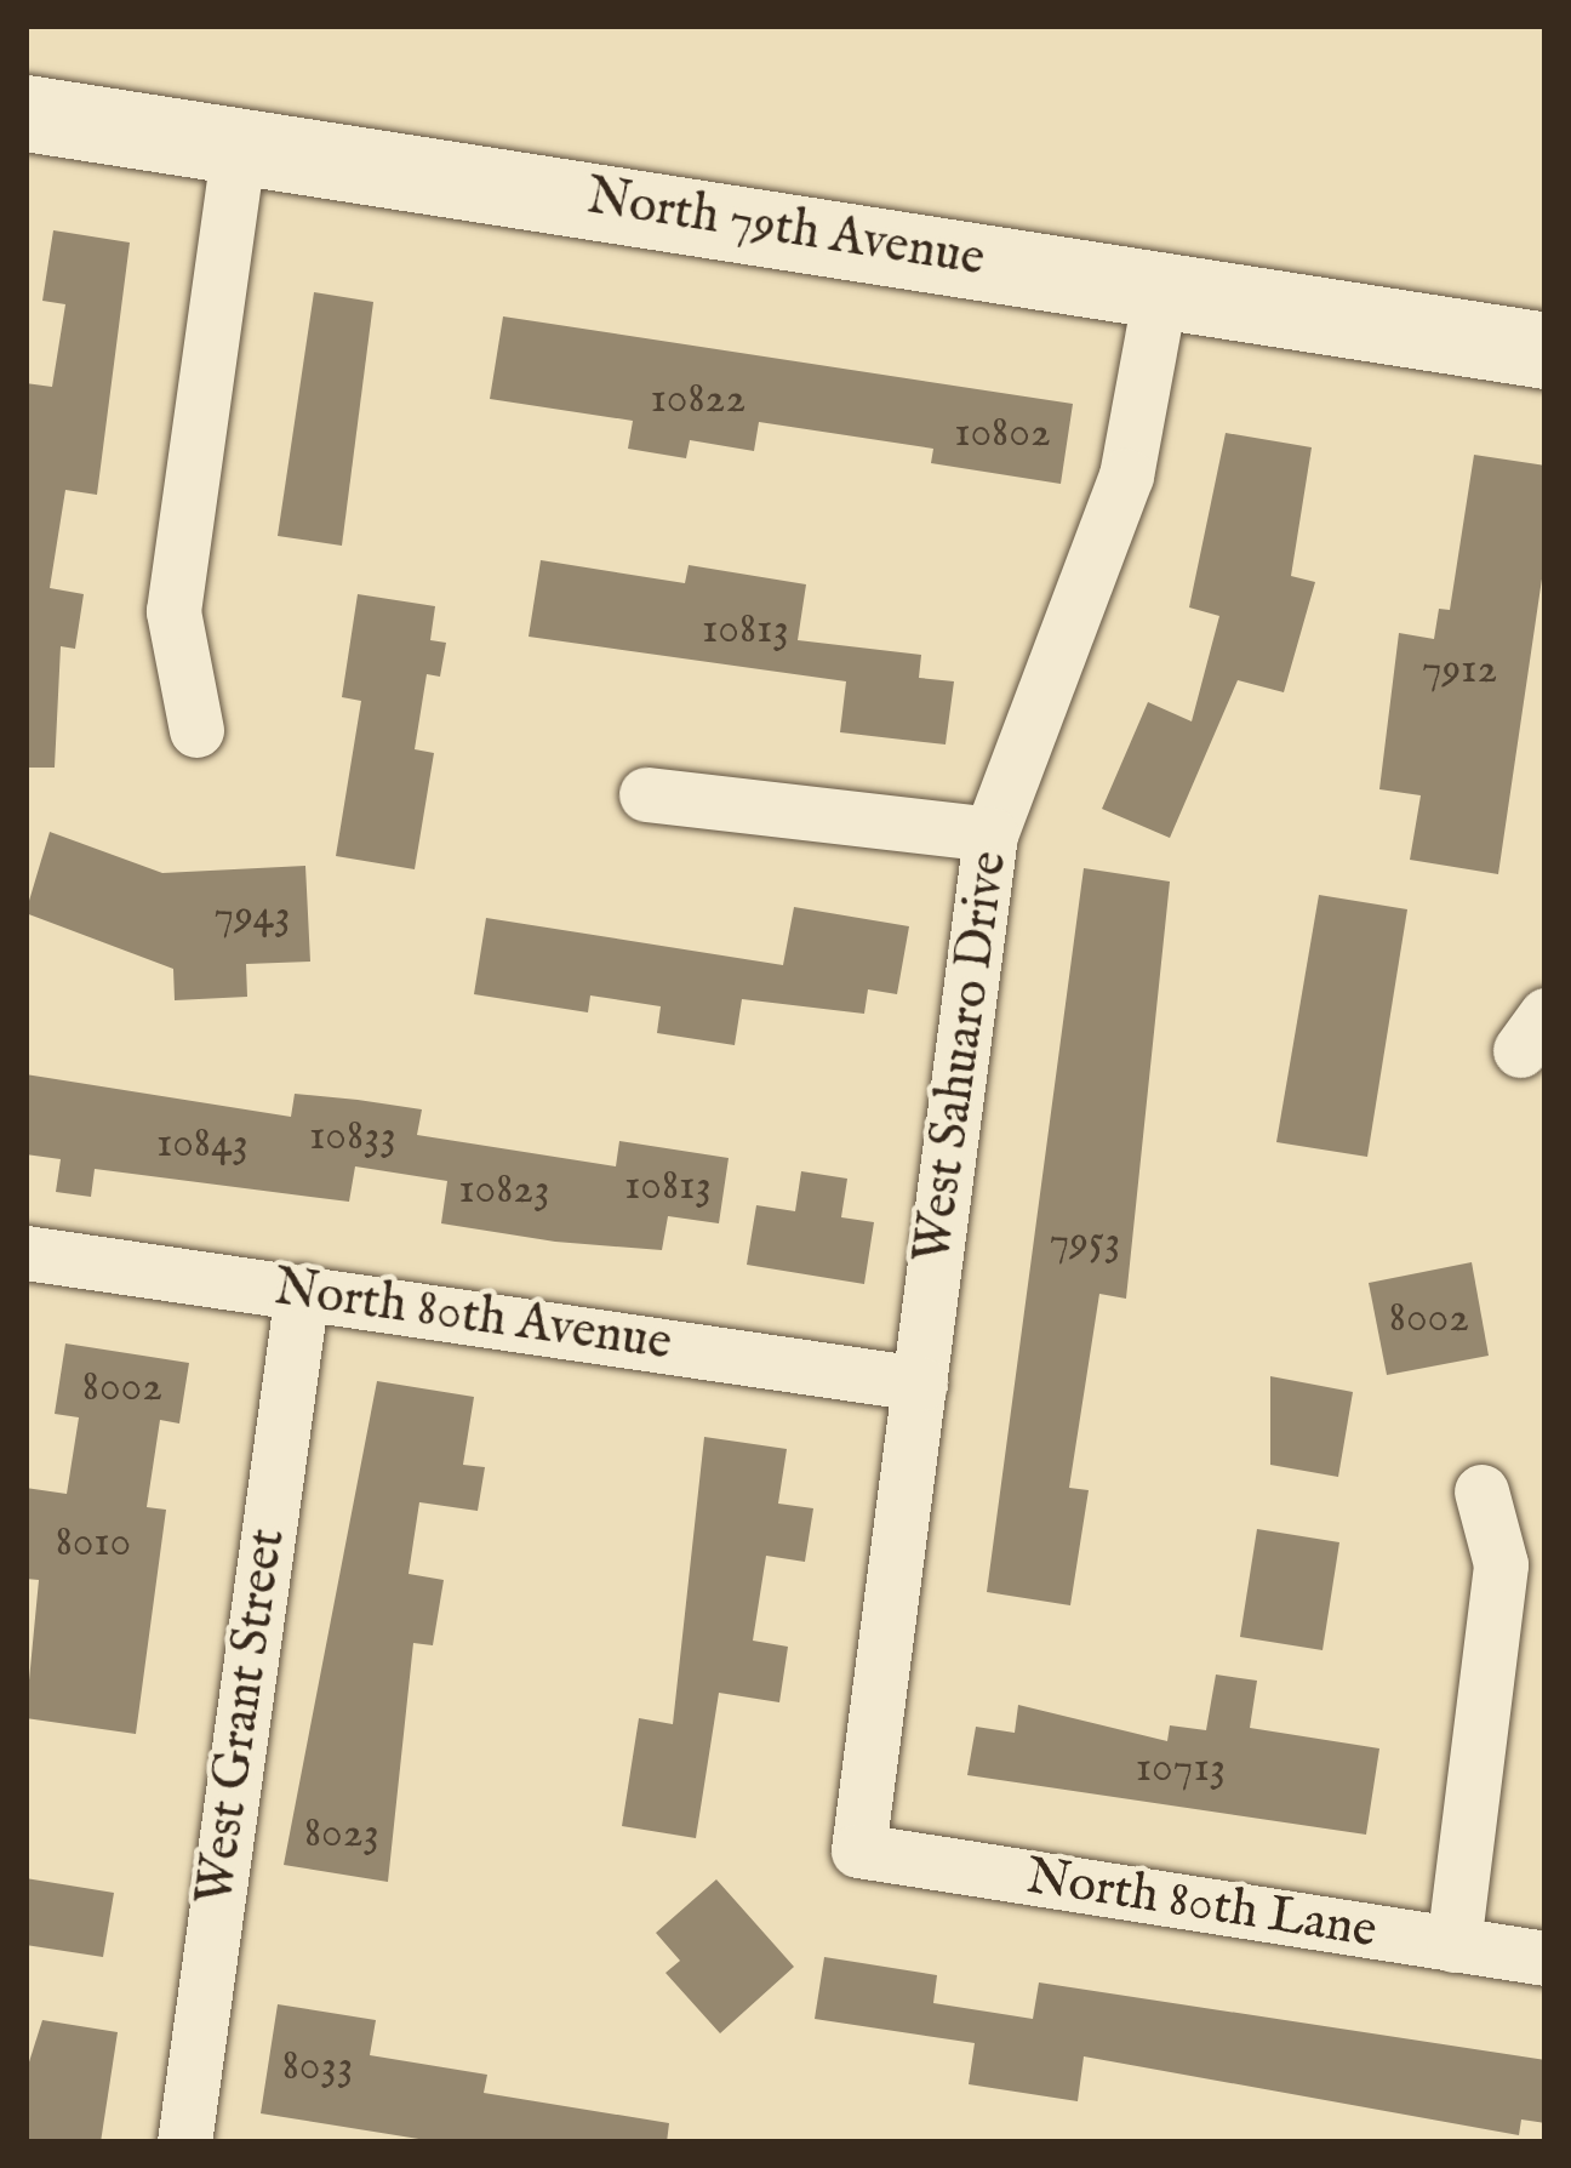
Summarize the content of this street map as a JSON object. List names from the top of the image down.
{
  "streets": {
    "street": [
      "North 79th Avenue",
      "West Sahuaro Drive",
      "North 80th Avenue",
      "West Grant Street",
      "North 80th Lane"
    ]
  },
  "crossings": [
    ["North 79th Avenue", "West Sahuaro Drive"],
    ["West Sahuaro Drive", "North 80th Avenue"],
    ["West Sahuaro Drive", "North 80th Lane"],
    ["North 80th Avenue", "West Grant Street"]
  ],
  "house_numbers": [
    "10822",
    "10802",
    "10813",
    "7912",
    "7943",
    "10833",
    "10843",
    "10813",
    "10823",
    "7953",
    "8002",
    "8002",
    "8010",
    "10713",
    "8023",
    "8033"
  ]
}
